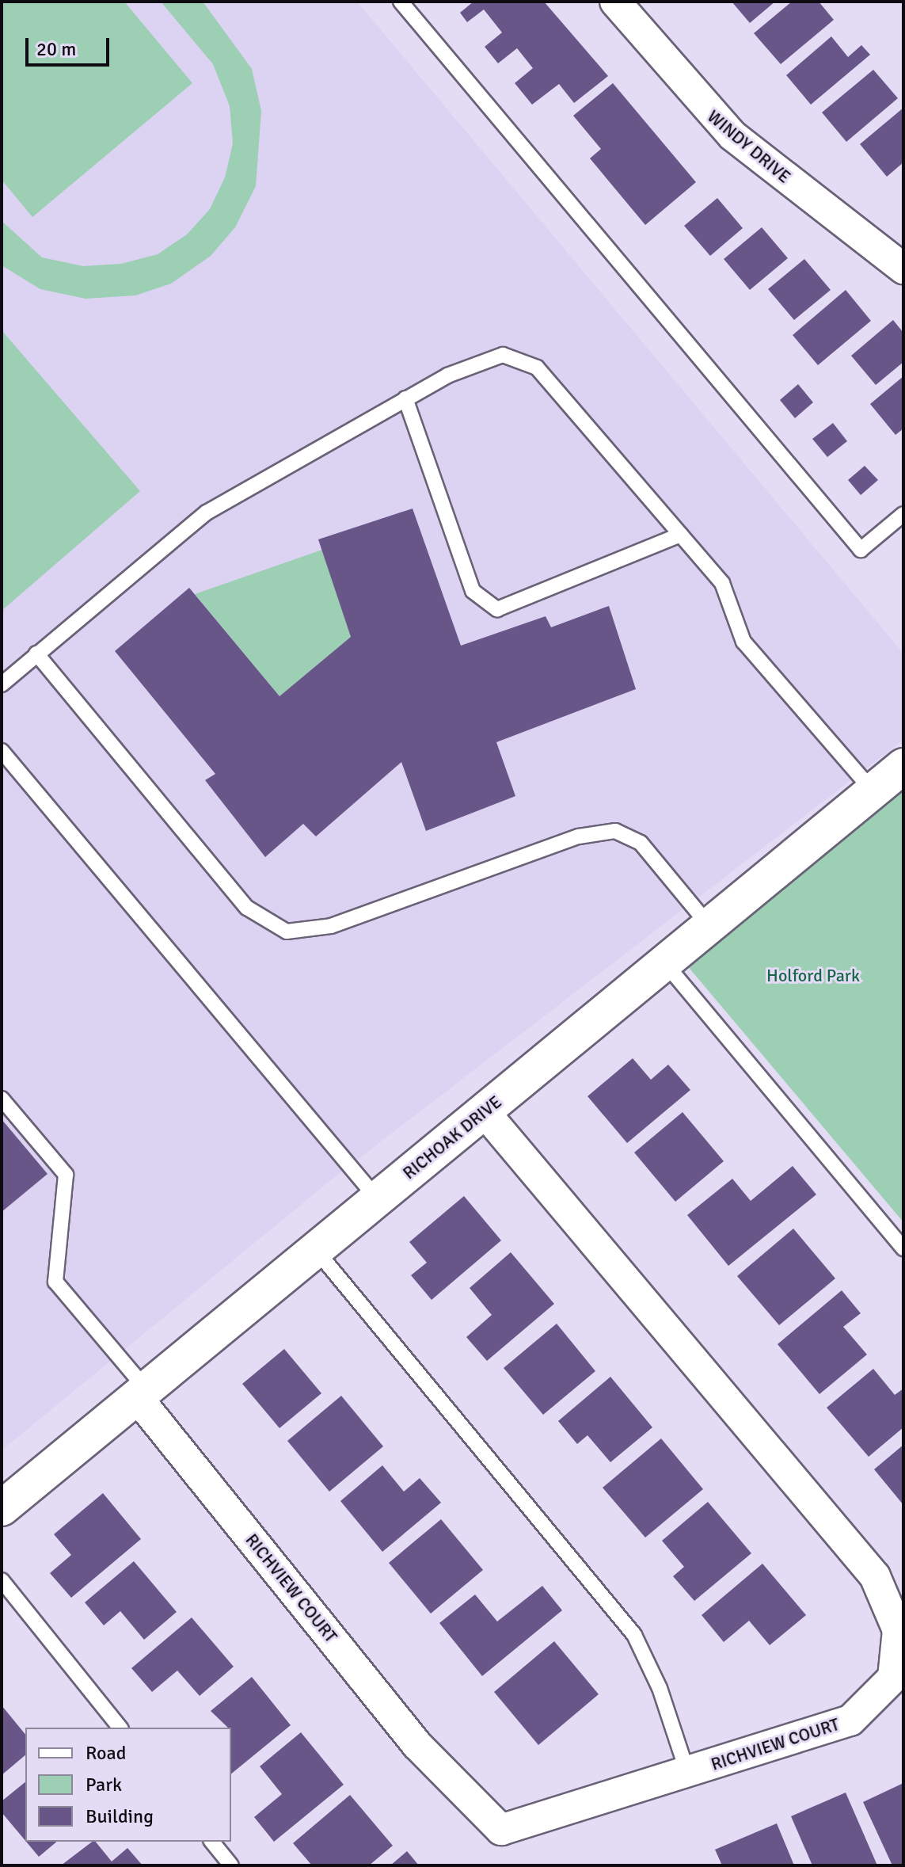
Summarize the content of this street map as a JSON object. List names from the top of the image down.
{
  "streets": {
    "street": ["WINDY DRIVE", "RICHOAK DRIVE", "RICHVIEW COURT"]
  },
  "crossings": [
    ["RICHOAK DRIVE", "RICHVIEW COURT"]
  ],
  "parks": ["Holford Park"],
  "legend": ["Road", "Park", "Building"],
  "scale_bar": "20 m"
}
